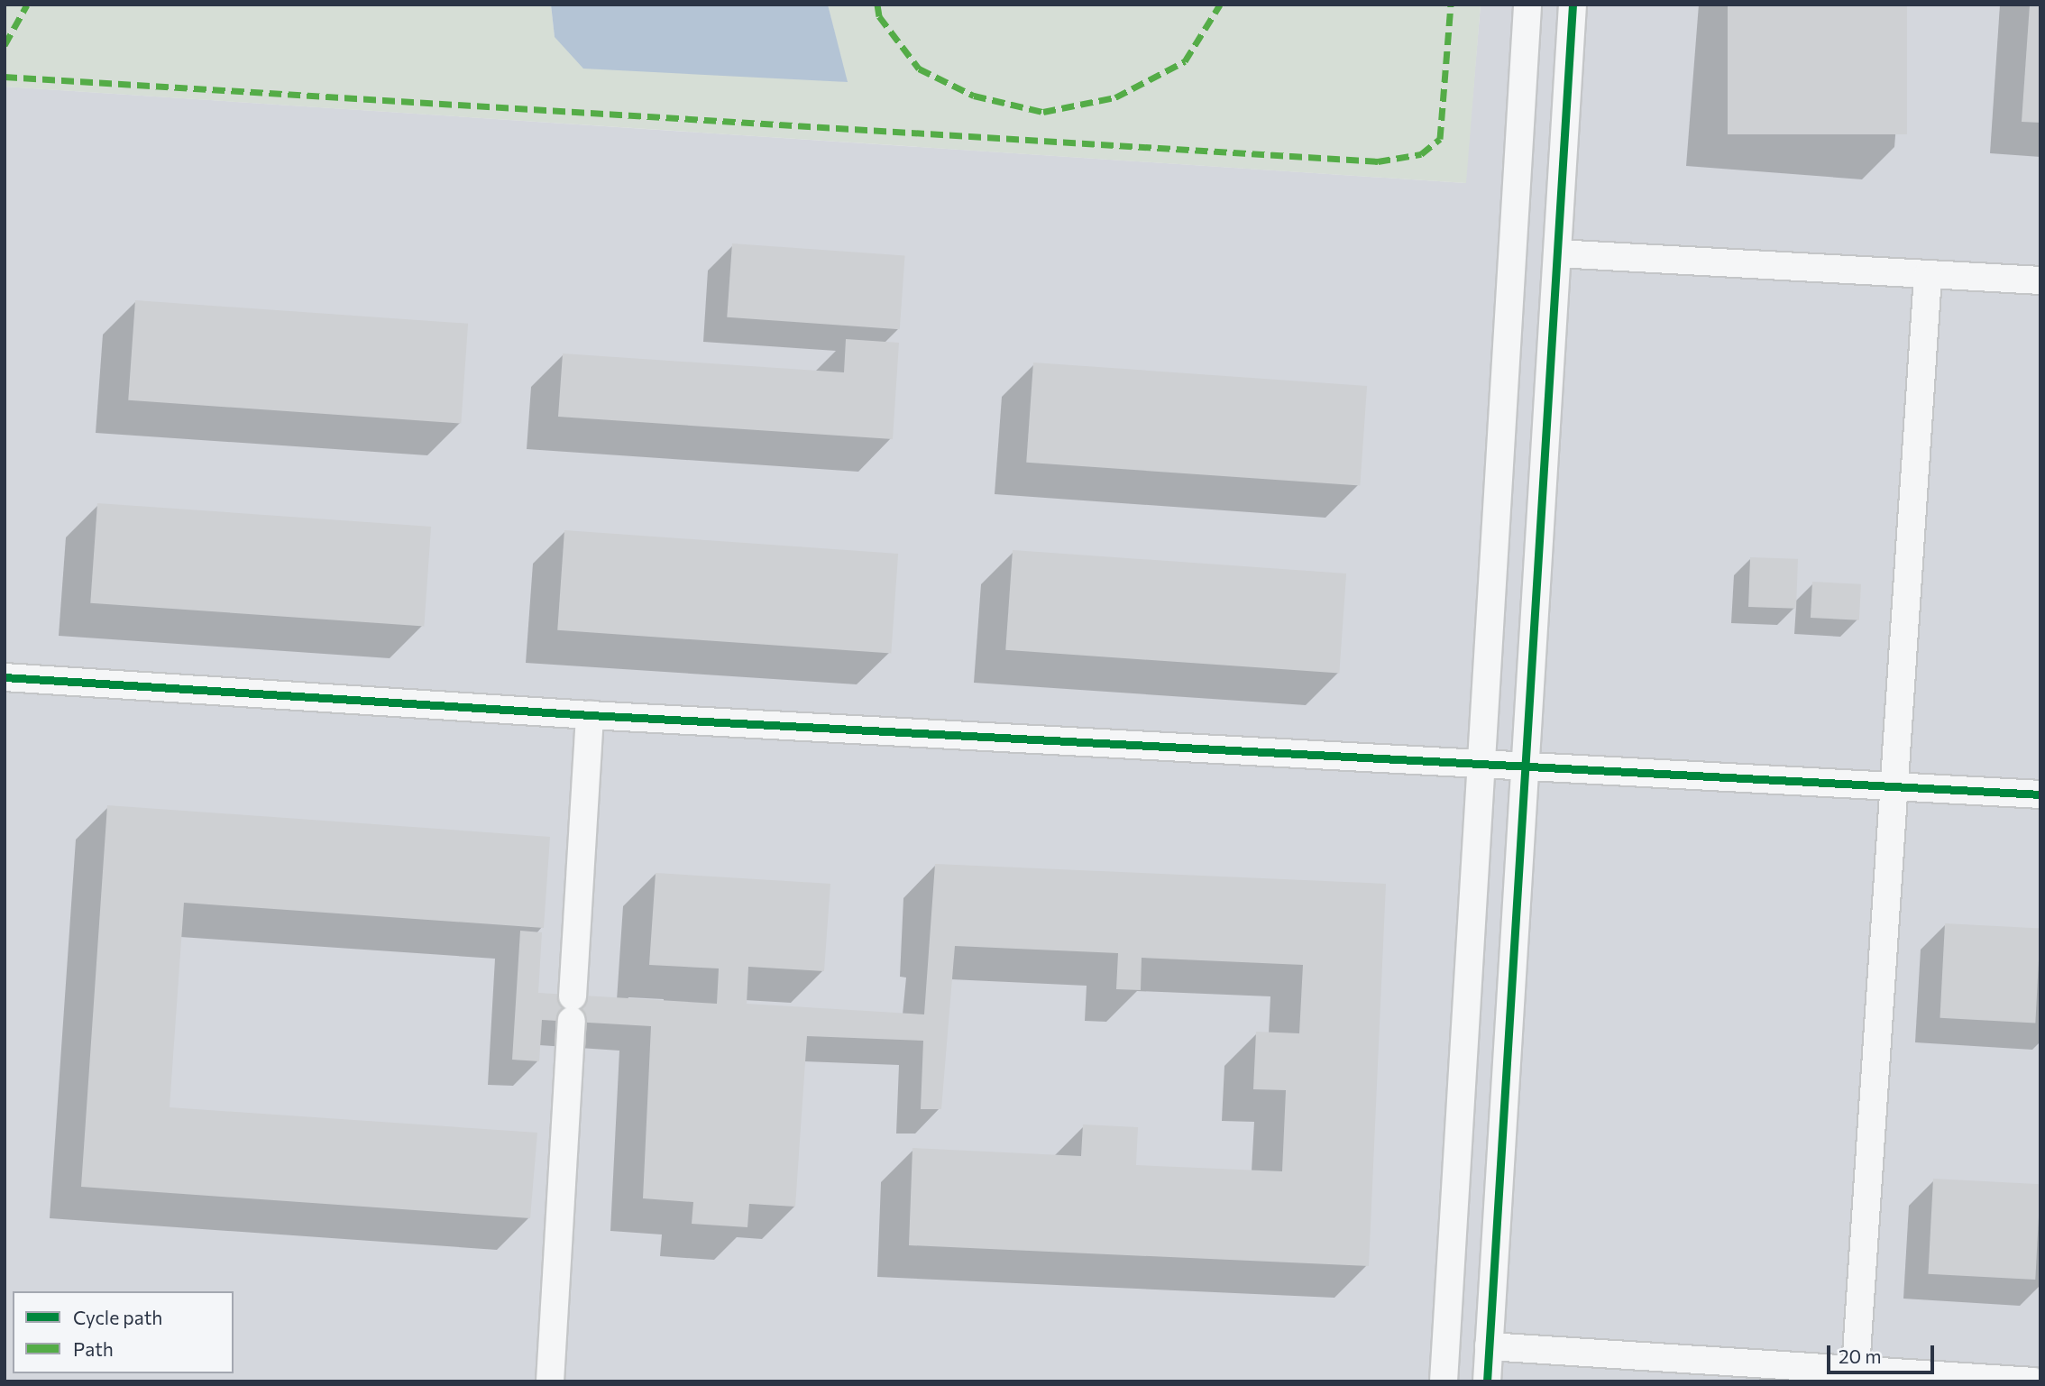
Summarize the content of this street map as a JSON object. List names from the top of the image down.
{
  "legend": ["Cycle path", "Path"],
  "scale_bar": "20 m"
}
